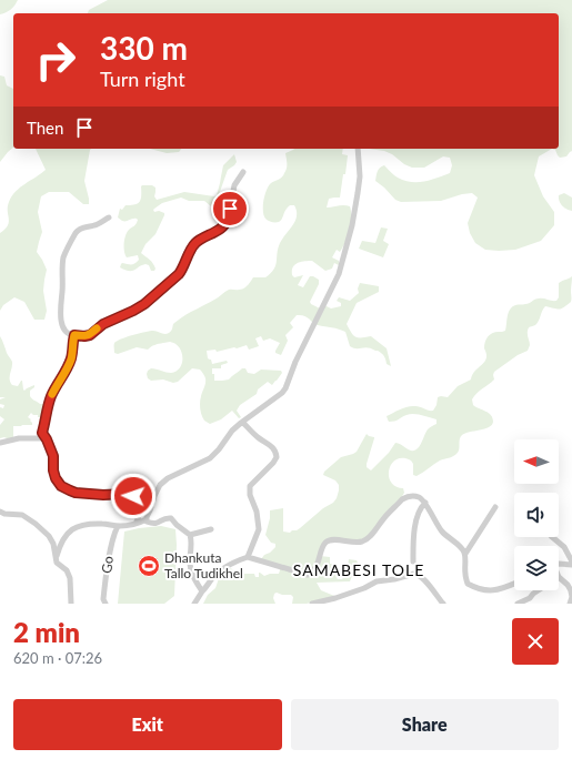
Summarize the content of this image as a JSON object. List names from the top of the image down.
{
  "streets": {
    "street": ["Go"]
  },
  "districts": ["SAMABESI TOLE"],
  "places": {
    "sports": ["Dhankuta Tallo Tudikhel"]
  },
  "north": "left",
  "page": {
    "turn": ["330 m", "Turn right"],
    "then": "Then",
    "heading": ["2 min", "620 m · 07:26"],
    "buttons": ["Exit", "Share"]
  }
}
